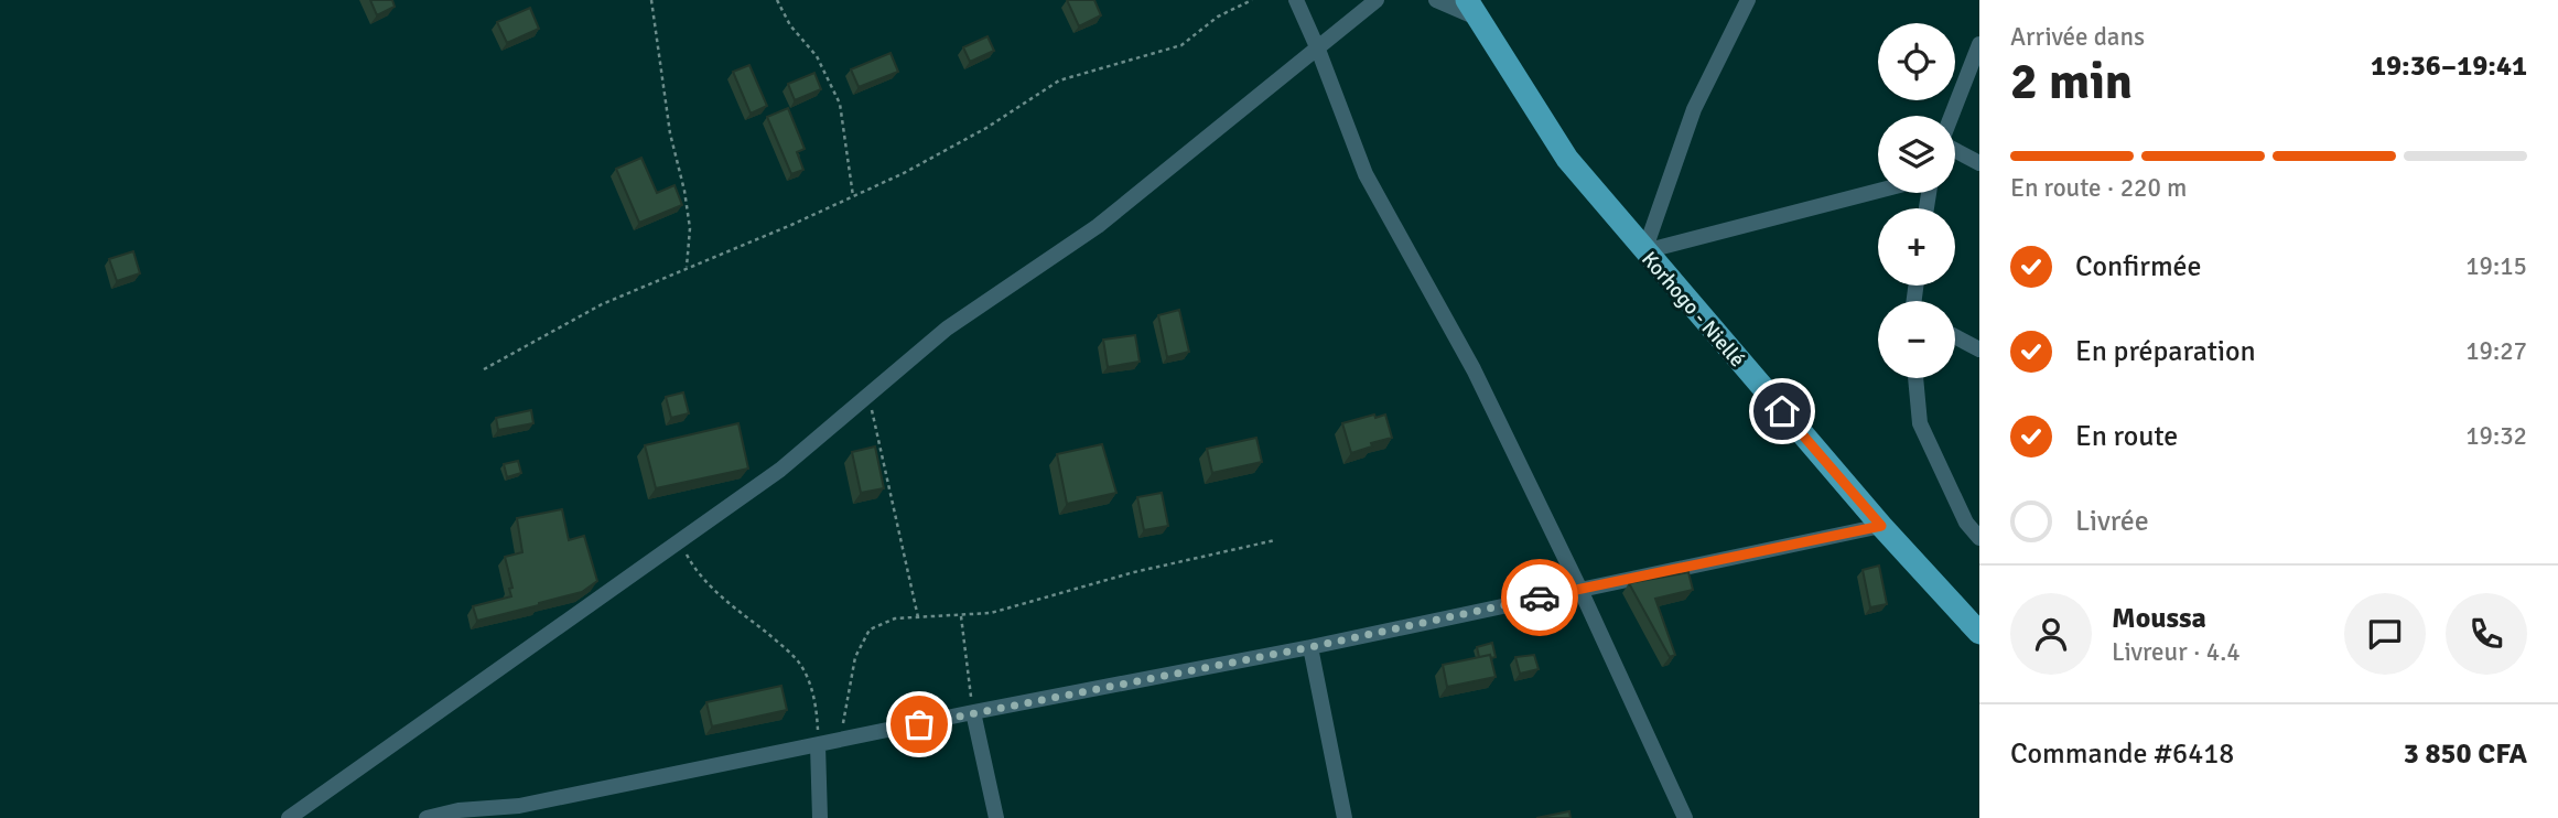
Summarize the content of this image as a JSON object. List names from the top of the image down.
{
  "streets": {
    "main road": ["Korhogo - Niellé"]
  },
  "page": {
    "heading": ["2 min", "Arrivée dans", "19:36–19:41"],
    "panel": [
      "Moussa",
      "Livreur · 4.4",
      "Commande #6418",
      "3 850 CFA"
    ],
    "map_buttons": ["+", "−"],
    "bar": "En route · 220 m",
    "list": [
      ["Confirmée", "19:15"],
      ["En préparation", "19:27"],
      ["En route", "19:32"],
      "Livrée"
    ]
  }
}
